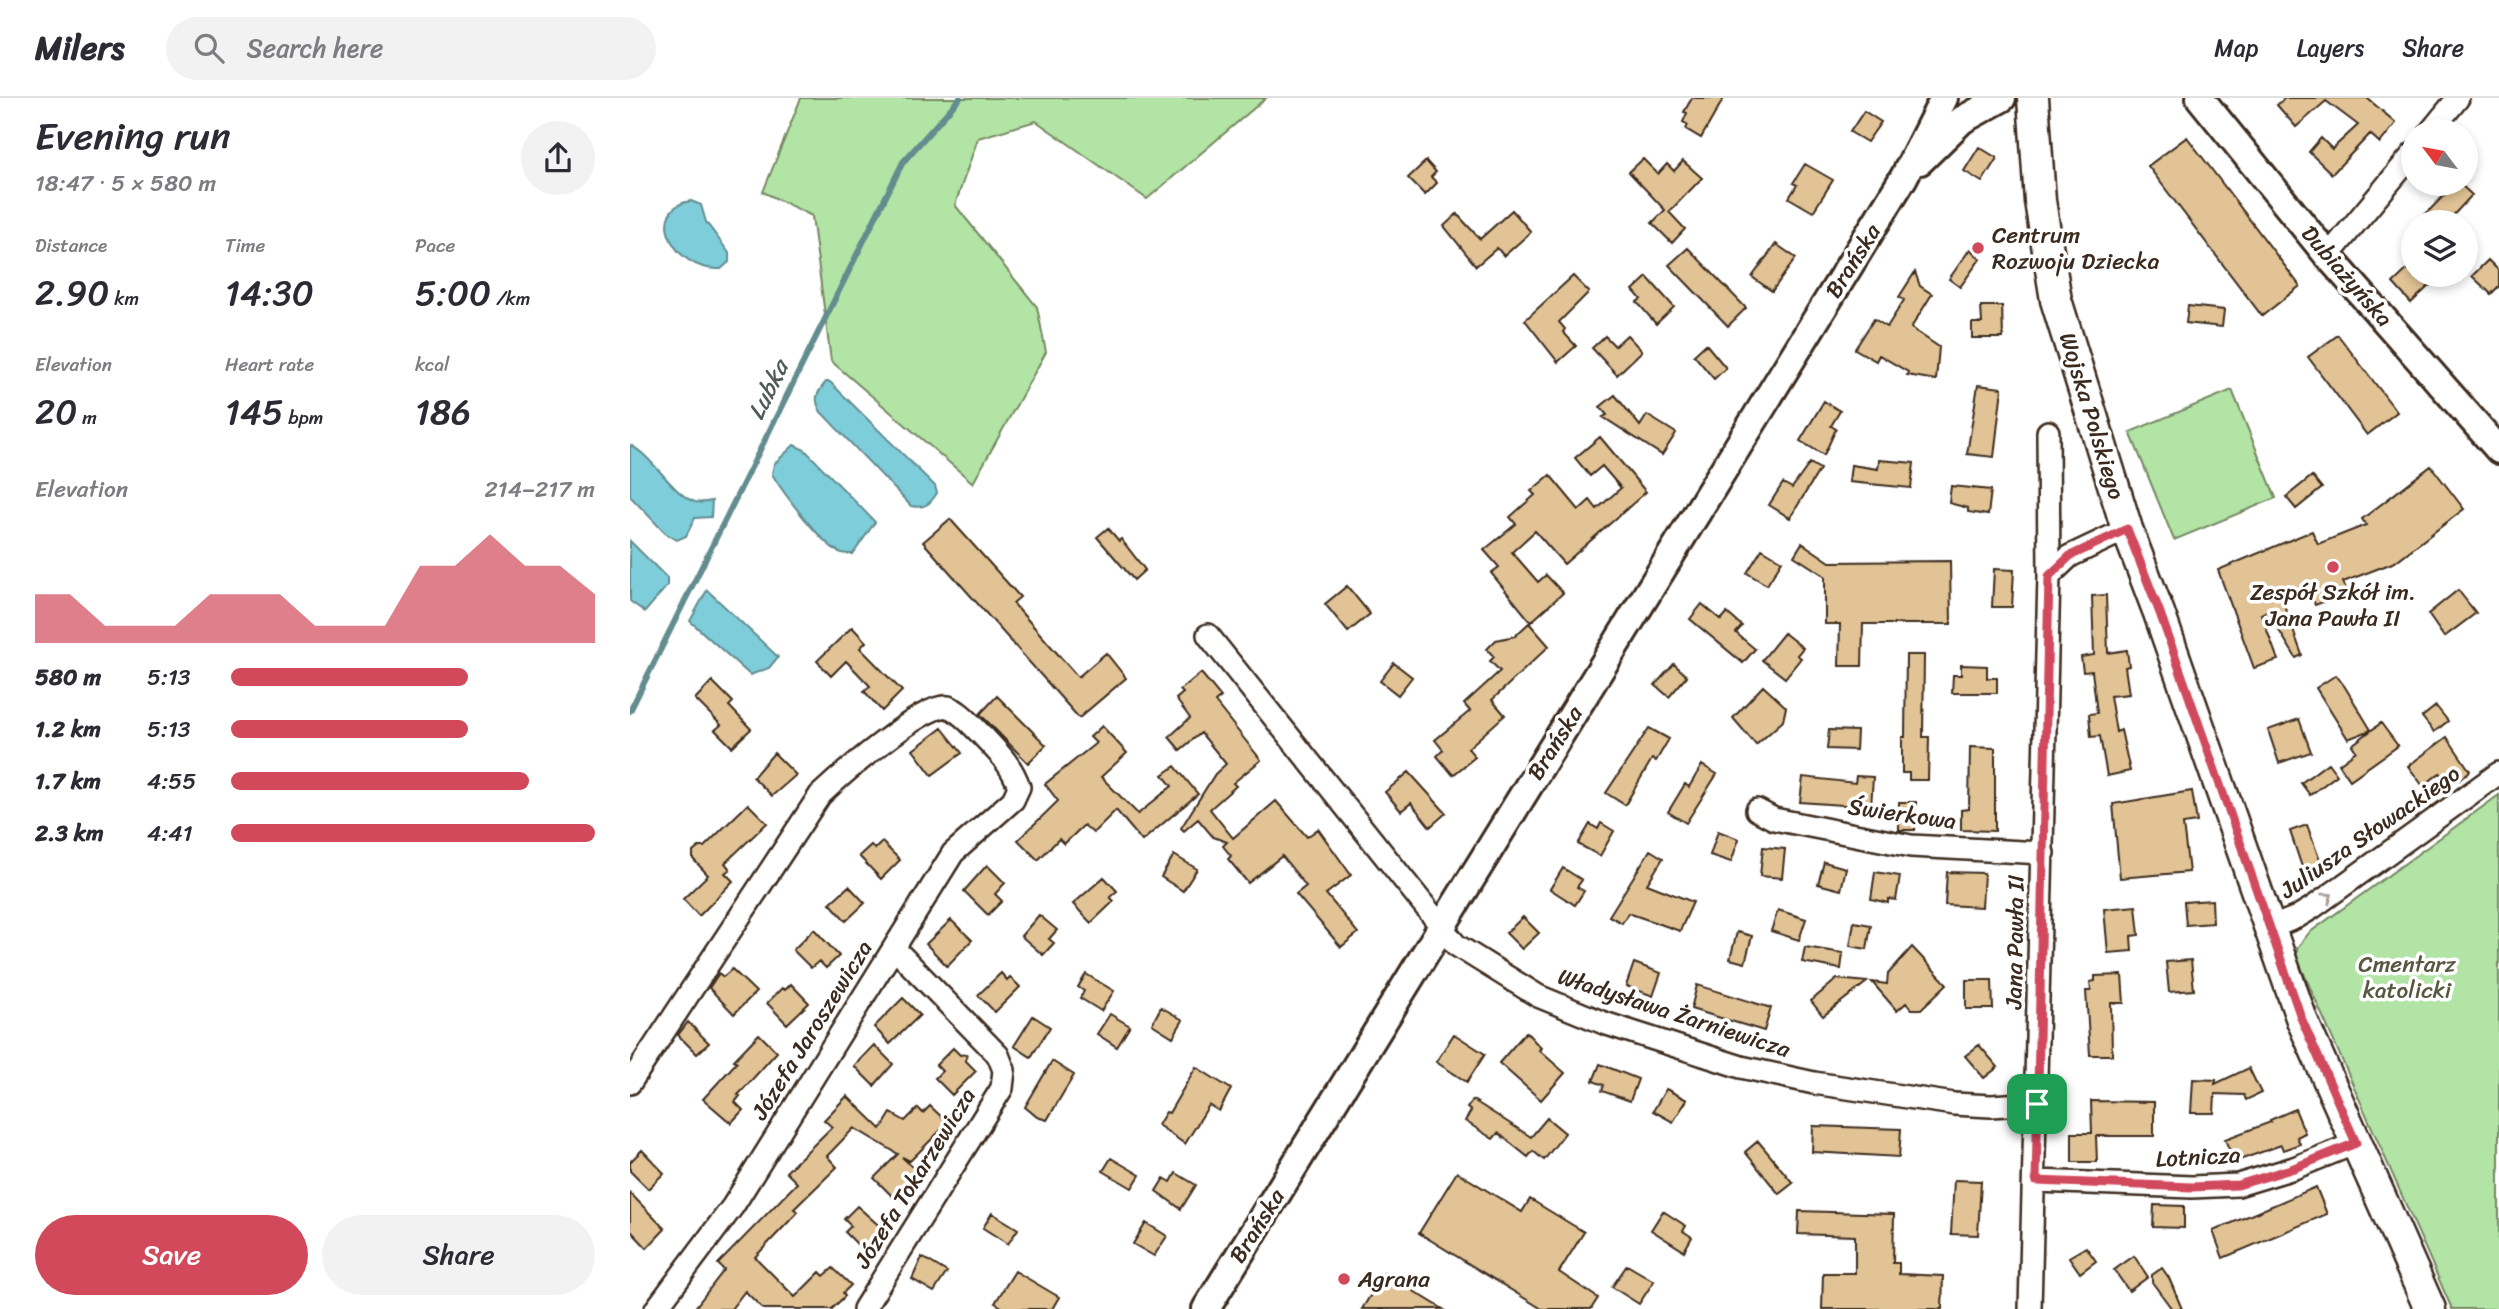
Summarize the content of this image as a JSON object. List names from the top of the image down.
{
  "streets": {
    "main road": ["Wojska Polskiego"],
    "street": [
      "Brańska",
      "Dubiażyńska",
      "Świerkowa",
      "Juliusza Słowackiego",
      "Jana Pawła II",
      "Władysława Żarniewicza",
      "Józefa Jaroszewicza",
      "Lotnicza",
      "Józefa Tokarzewicza"
    ]
  },
  "crossings": [
    ["Brańska", "Władysława Żarniewicza"],
    ["Wojska Polskiego", "Juliusza Słowackiego"],
    ["Wojska Polskiego", "Lotnicza"],
    ["Świerkowa", "Jana Pawła II"],
    ["Jana Pawła II", "Władysława Żarniewicza"],
    ["Jana Pawła II", "Lotnicza"],
    ["Józefa Jaroszewicza", "Józefa Tokarzewicza"]
  ],
  "one_way": ["Juliusza Słowackiego"],
  "water": ["Lubka"],
  "parks": ["Cmentarz katolicki"],
  "places": ["Centrum Rozwoju Dziecka", "Zespół Szkół im. Jana Pawła II", "Agrana"],
  "north": "top left",
  "page": {
    "header": "Milers",
    "search": "Search here",
    "nav": ["Map", "Layers", "Share"],
    "heading": ["Evening run", "18:47 · 5 × 580 m"],
    "stats": [
      ["Distance", "2.90 km"],
      ["Time", "14:30"],
      ["Pace", "5:00 /km"],
      ["Elevation", "20 m"],
      ["Heart rate", "145 bpm"],
      ["kcal", "186"]
    ],
    "chart": ["Elevation", "214–217 m"],
    "list": [
      {
        "name": "580 m",
        "note": "5:13"
      },
      {
        "name": "1.2 km",
        "note": "5:13"
      },
      {
        "name": "1.7 km",
        "note": "4:55"
      },
      {
        "name": "2.3 km",
        "note": "4:41"
      }
    ],
    "buttons": ["Save", "Share"]
  }
}
